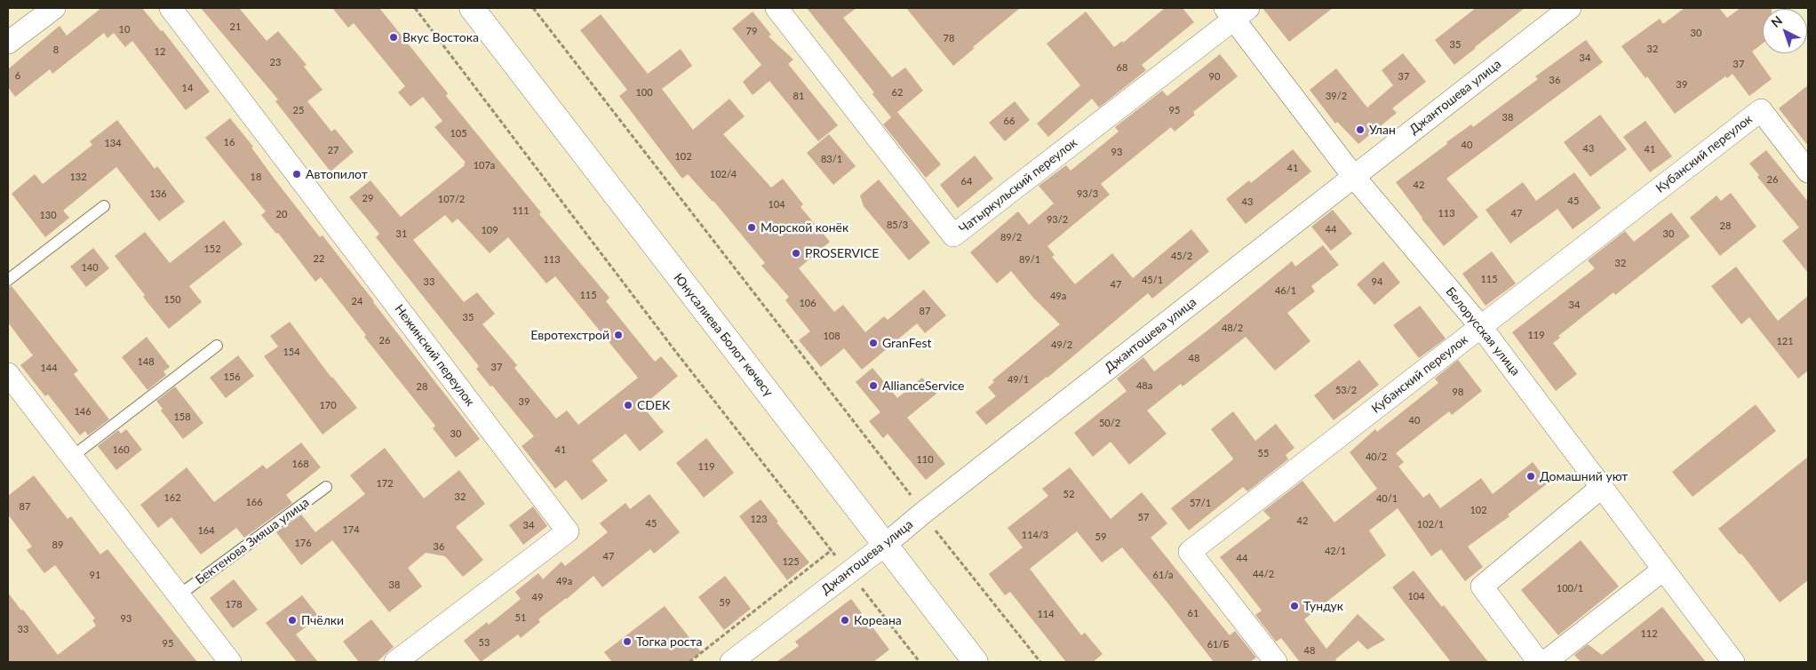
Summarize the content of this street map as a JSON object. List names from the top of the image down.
{
  "streets": {
    "main road": ["Юнусалиева Болот көчөсү"],
    "street": [
      "Джантошева улица",
      "Кубанский переулок",
      "Чатыркульский переулок",
      "Белорусская улица",
      "Нежинский переулок"
    ],
    "lane": ["Бектенова Зияша улица"]
  },
  "crossings": [
    ["Джантошева улица", "Белорусская улица"],
    ["Джантошева улица", "Юнусалиева Болот көчөсү"],
    ["Кубанский переулок", "Белорусская улица"],
    ["Чатыркульский переулок", "Белорусская улица"]
  ],
  "places": [
    "Вкус Востока",
    "Улан",
    "Автопилот",
    "Морской конёк",
    "PROSERVICE",
    "Евротехстрой",
    "GranFest",
    "AllianceService",
    "CDEK",
    "Домашний уют",
    "Тундук",
    "Пчёлки",
    "Кореана",
    "Тогка роста"
  ],
  "house_numbers": [
    "21",
    "10",
    "79",
    "30",
    "78",
    "35",
    "32",
    "8",
    "12",
    "34",
    "23",
    "37",
    "68",
    "6",
    "90",
    "37",
    "36",
    "39",
    "14",
    "100",
    "62",
    "81",
    "39/2",
    "25",
    "95",
    "38",
    "66",
    "105",
    "16",
    "134",
    "40",
    "43",
    "41",
    "27",
    "93",
    "102",
    "83/1",
    "107а",
    "41",
    "102/4",
    "132",
    "18",
    "26",
    "64",
    "42",
    "136",
    "93/3",
    "29",
    "107/2",
    "45",
    "43",
    "104",
    "111",
    "113",
    "47",
    "20",
    "130",
    "93/2",
    "85/3",
    "28",
    "44",
    "109",
    "31",
    "30",
    "89/2",
    "152",
    "45/2",
    "22",
    "113",
    "89/1",
    "32",
    "140",
    "115",
    "45/1",
    "33",
    "94",
    "47",
    "46/1",
    "115",
    "49а",
    "150",
    "24",
    "106",
    "34",
    "87",
    "35",
    "48/2",
    "119",
    "108",
    "26",
    "121",
    "49/2",
    "154",
    "48",
    "148",
    "37",
    "144",
    "156",
    "49/1",
    "48а",
    "28",
    "53/2",
    "98",
    "39",
    "170",
    "146",
    "158",
    "40",
    "50/2",
    "30",
    "160",
    "41",
    "55",
    "40/2",
    "110",
    "168",
    "119",
    "172",
    "52",
    "32",
    "162",
    "40/1",
    "166",
    "57/1",
    "87",
    "102",
    "57",
    "123",
    "42",
    "45",
    "102/1",
    "34",
    "174",
    "164",
    "114/3",
    "59",
    "176",
    "89",
    "36",
    "42/1",
    "47",
    "44",
    "125",
    "44/2",
    "91",
    "61/а",
    "49а",
    "38",
    "100/1",
    "104",
    "49",
    "59",
    "178",
    "61",
    "114",
    "51",
    "93",
    "33",
    "112",
    "53",
    "95",
    "61/Б",
    "48"
  ],
  "north": "top left"
}
